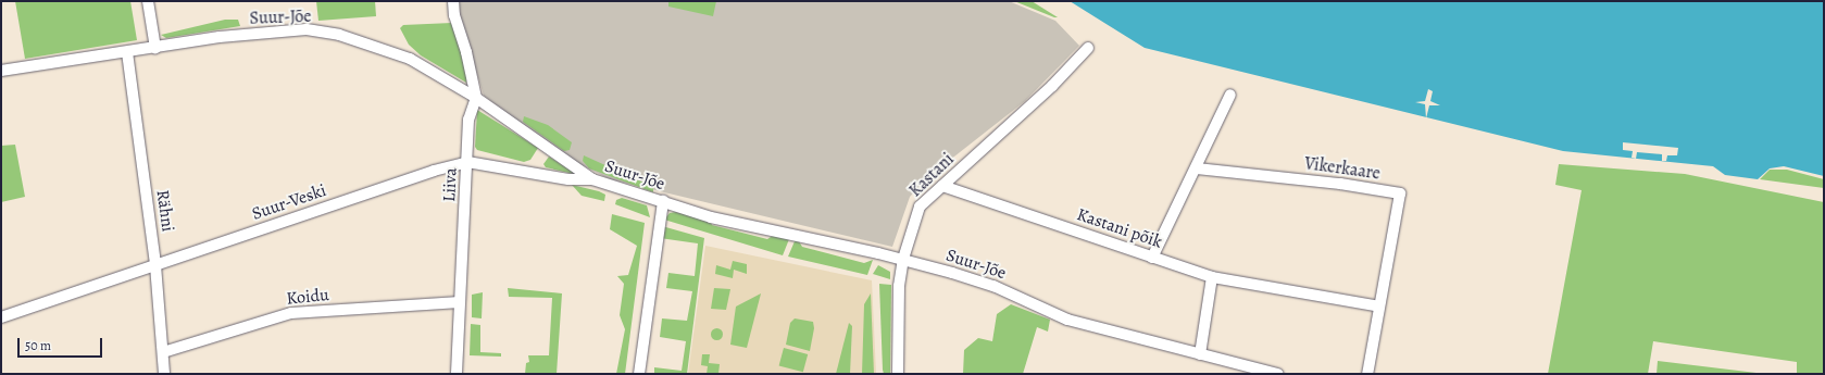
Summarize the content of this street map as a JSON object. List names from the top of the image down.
{
  "streets": {
    "street": [
      "Suur-Jõe",
      "Vikerkaare",
      "Kastani",
      "Liiva",
      "Suur-Veski",
      "Rähni",
      "Kastani põik",
      "Koidu"
    ]
  },
  "crossings": [
    ["Suur-Jõe", "Kastani"],
    ["Suur-Jõe", "Liiva"],
    ["Suur-Jõe", "Suur-Veski"],
    ["Suur-Jõe", "Rähni"],
    ["Vikerkaare", "Kastani põik"],
    ["Kastani", "Kastani põik"],
    ["Liiva", "Suur-Veski"],
    ["Liiva", "Koidu"],
    ["Suur-Veski", "Rähni"],
    ["Rähni", "Koidu"]
  ],
  "scale_bar": "50 m"
}
